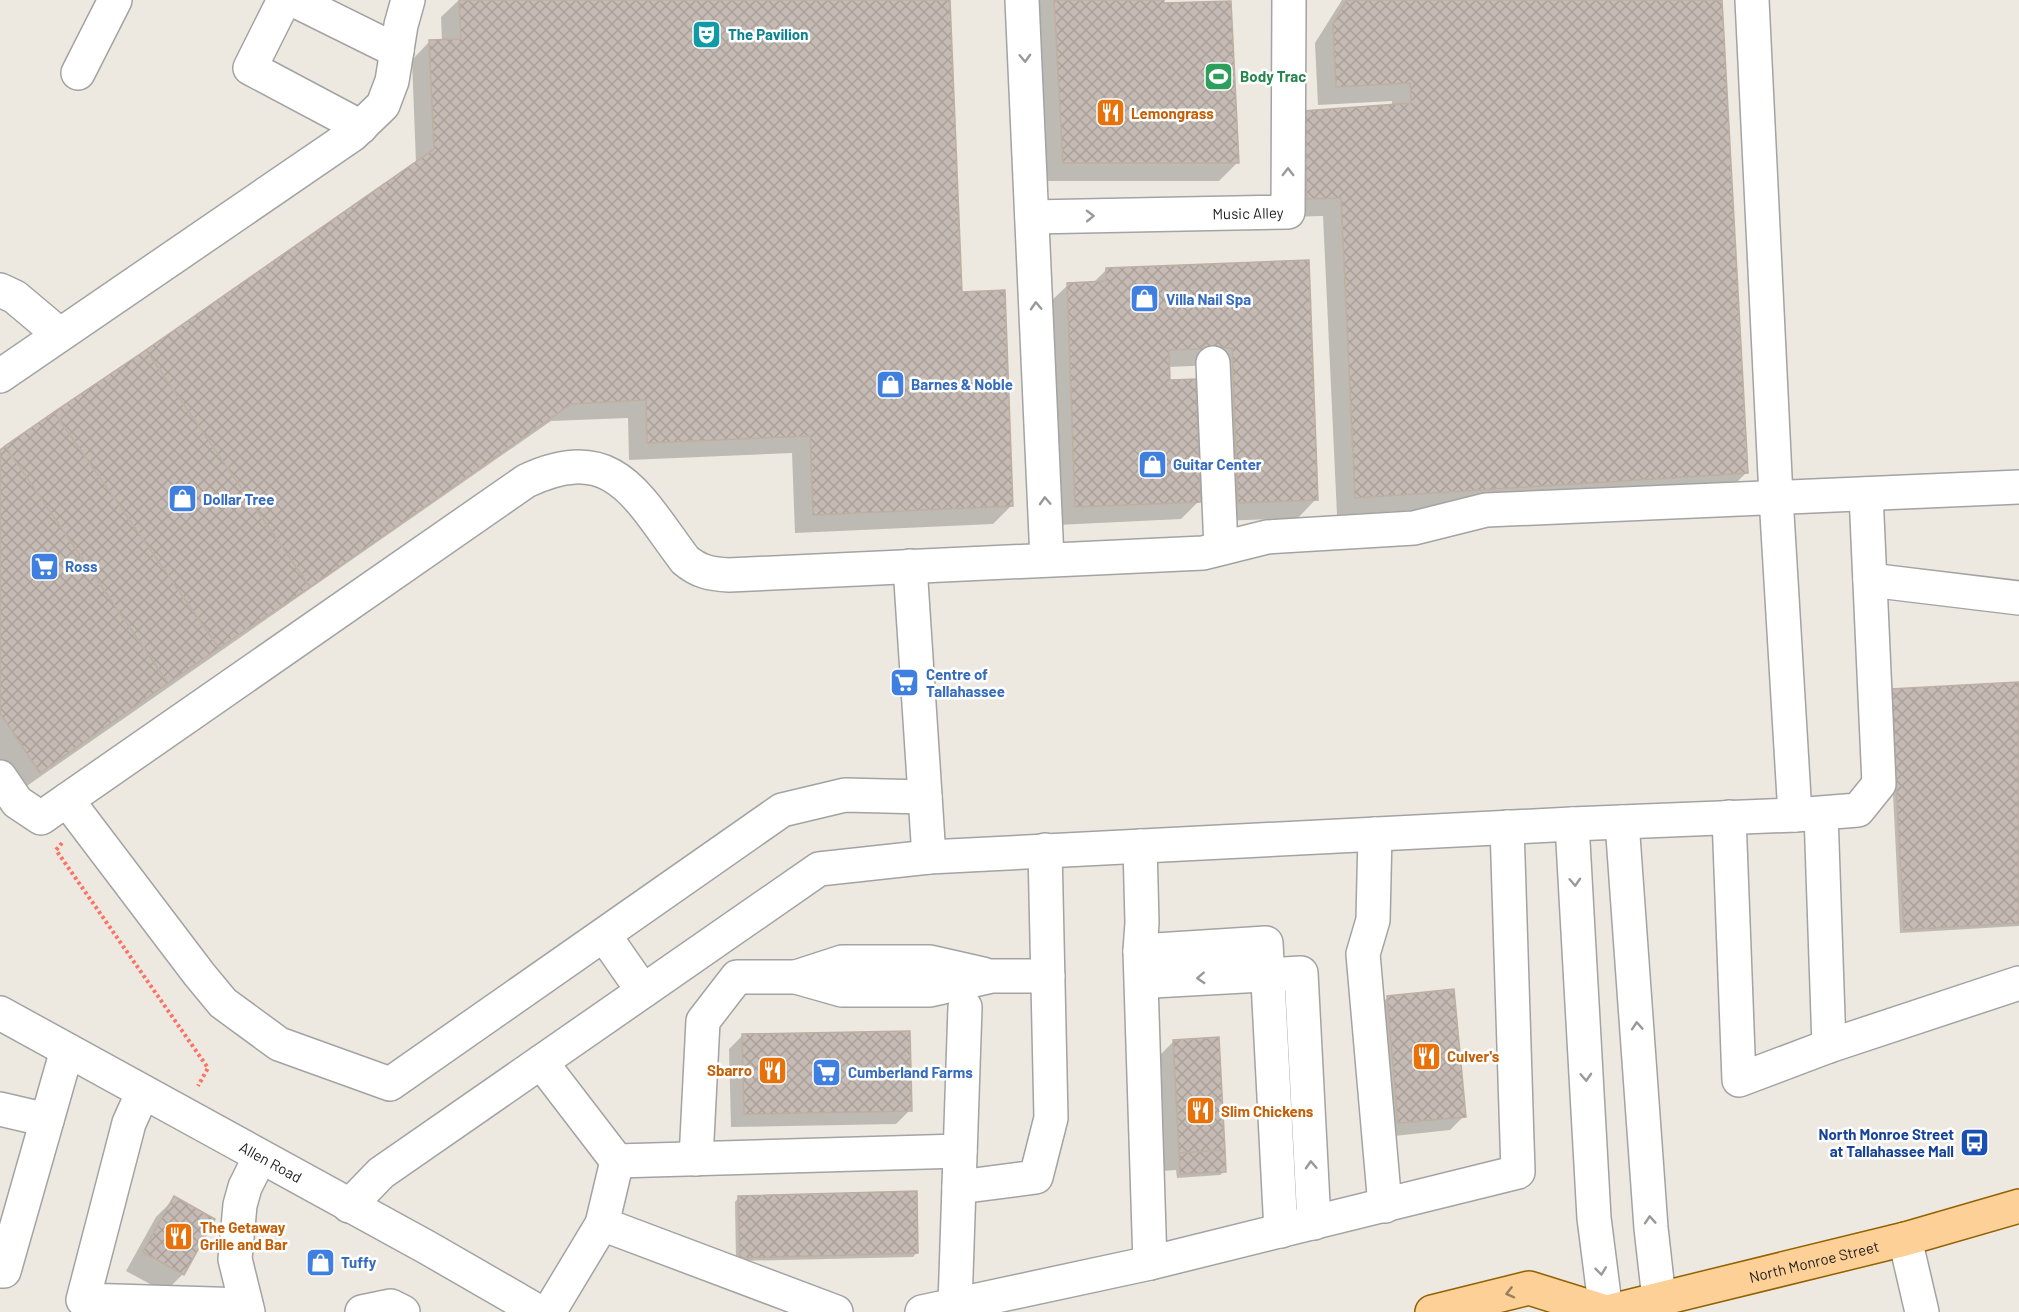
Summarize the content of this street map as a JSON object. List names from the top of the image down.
{
  "streets": {
    "main road": ["North Monroe Street"],
    "street": ["Music Alley", "Allen Road"]
  },
  "places": {
    "theatre": ["The Pavilion"],
    "sports": ["Body Trac"],
    "restaurant": [
      "Lemongrass",
      "Culver's",
      "Sbarro",
      "Slim Chickens",
      "The Getaway Grille and Bar"
    ],
    "shop": [
      "Villa Nail Spa",
      "Barnes & Noble",
      "Guitar Center",
      "Dollar Tree",
      "Tuffy"
    ],
    "supermarket": ["Ross", "Centre of Tallahassee", "Cumberland Farms"],
    "bus stop": ["North Monroe Street at Tallahassee Mall"]
  }
}
